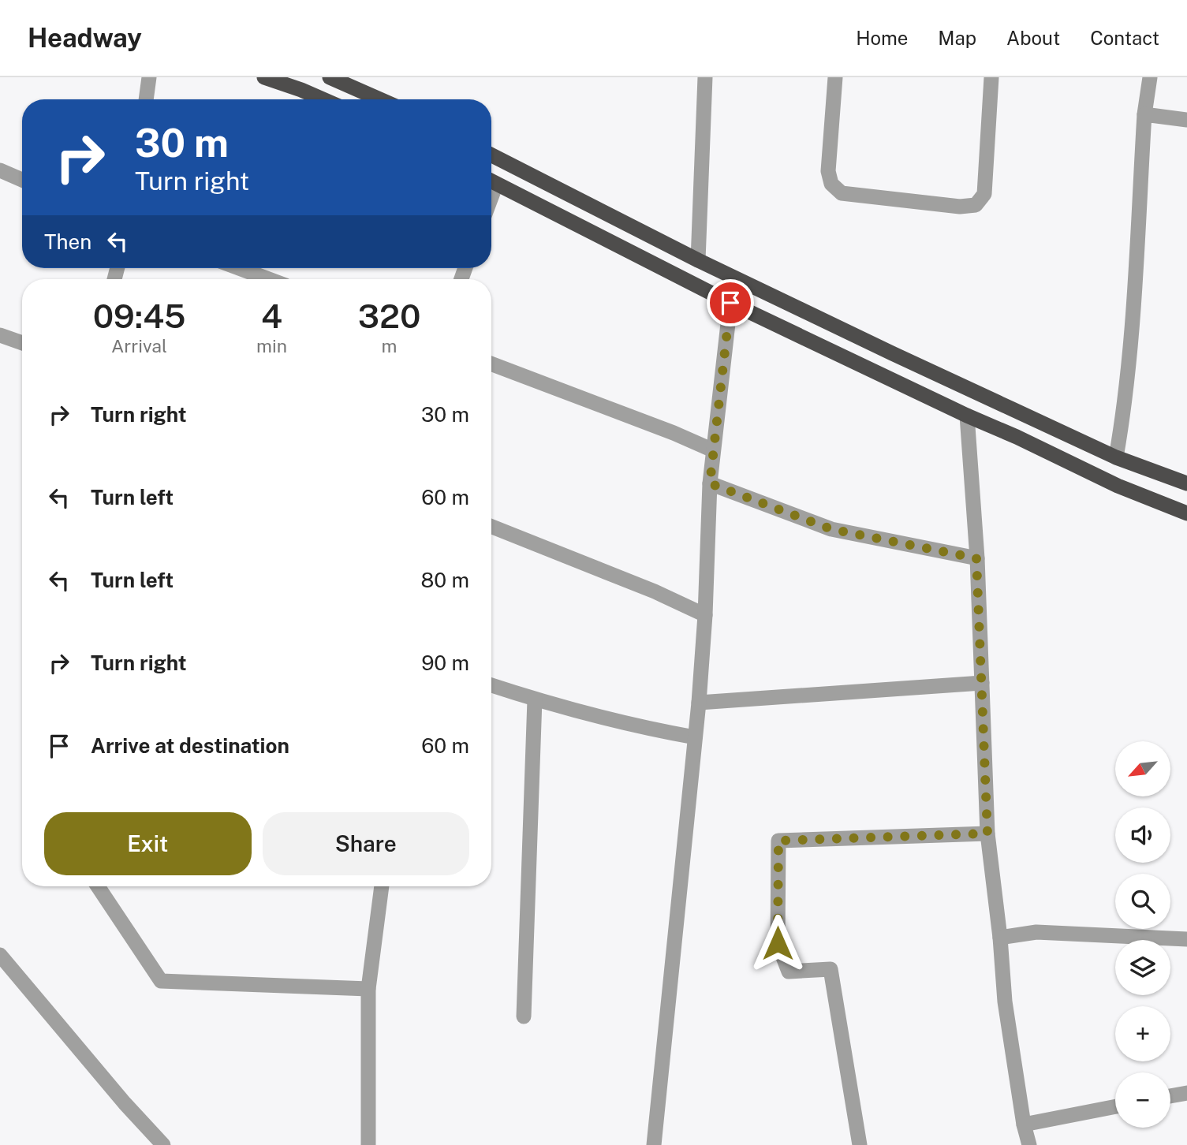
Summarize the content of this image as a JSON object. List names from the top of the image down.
{
  "north": "bottom left",
  "page": {
    "header": "Headway",
    "nav": [
      "Home",
      "Map",
      "About",
      "Contact"
    ],
    "turn": ["30 m", "Turn right"],
    "then": "Then",
    "eta": [
      "09:45",
      "Arrival",
      "4",
      "min",
      "320",
      "m"
    ],
    "list": [
      {
        "name": "Turn right",
        "value": "30 m"
      },
      {
        "name": "Turn left",
        "value": "60 m"
      },
      {
        "name": "Turn left",
        "value": "80 m"
      },
      {
        "name": "Turn right",
        "value": "90 m"
      },
      {
        "name": "Arrive at destination",
        "value": "60 m"
      }
    ],
    "map_buttons": ["+", "−"],
    "buttons": ["Exit", "Share"]
  }
}
